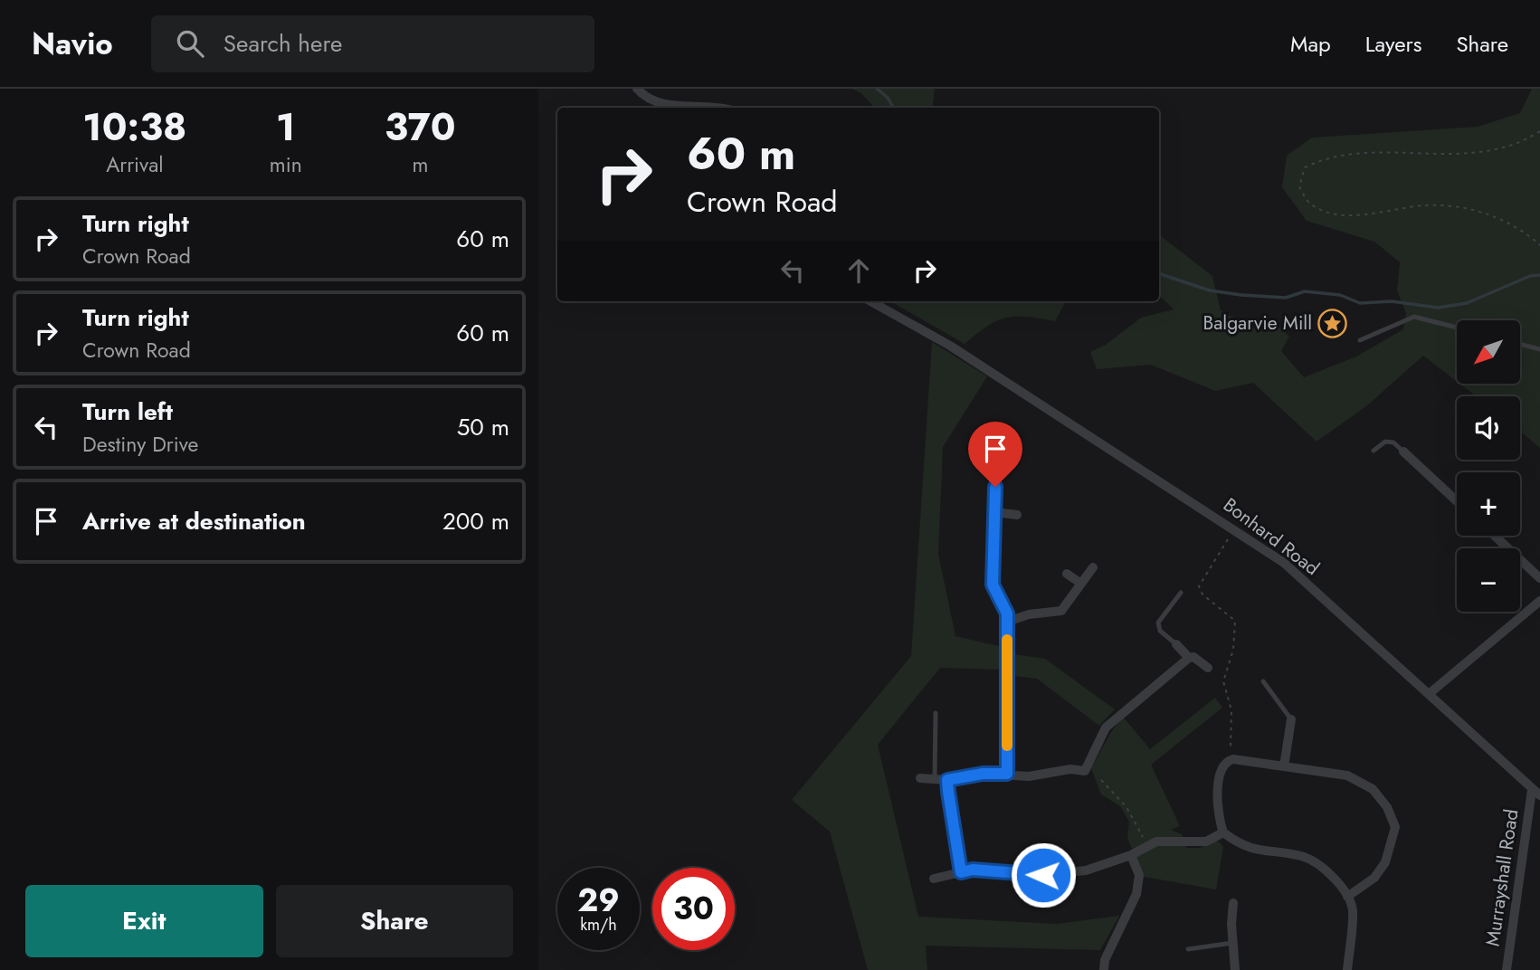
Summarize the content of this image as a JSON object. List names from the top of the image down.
{
  "streets": {
    "street": ["Bonhard Road", "Murrayshall Road"]
  },
  "crossings": [
    ["Bonhard Road", "Murrayshall Road"]
  ],
  "places": {
    "place": ["Balgarvie Mill"]
  },
  "north": "bottom left",
  "page": {
    "header": "Navio",
    "search": "Search here",
    "nav": ["Map", "Layers", "Share"],
    "eta": [
      "10:38",
      "Arrival",
      "1",
      "min",
      "370",
      "m"
    ],
    "turn": ["60 m", "Crown Road"],
    "list": [
      {
        "name": "Turn right",
        "note": "Crown Road",
        "value": "60 m"
      },
      {
        "name": "Turn right",
        "note": "Crown Road",
        "value": "60 m"
      },
      {
        "name": "Turn left",
        "note": "Destiny Drive",
        "value": "50 m"
      },
      {
        "name": "Arrive at destination",
        "value": "200 m"
      }
    ],
    "map_buttons": ["+", "−"],
    "speed": "29 km/h",
    "limit": "30",
    "buttons": ["Exit", "Share"]
  }
}
